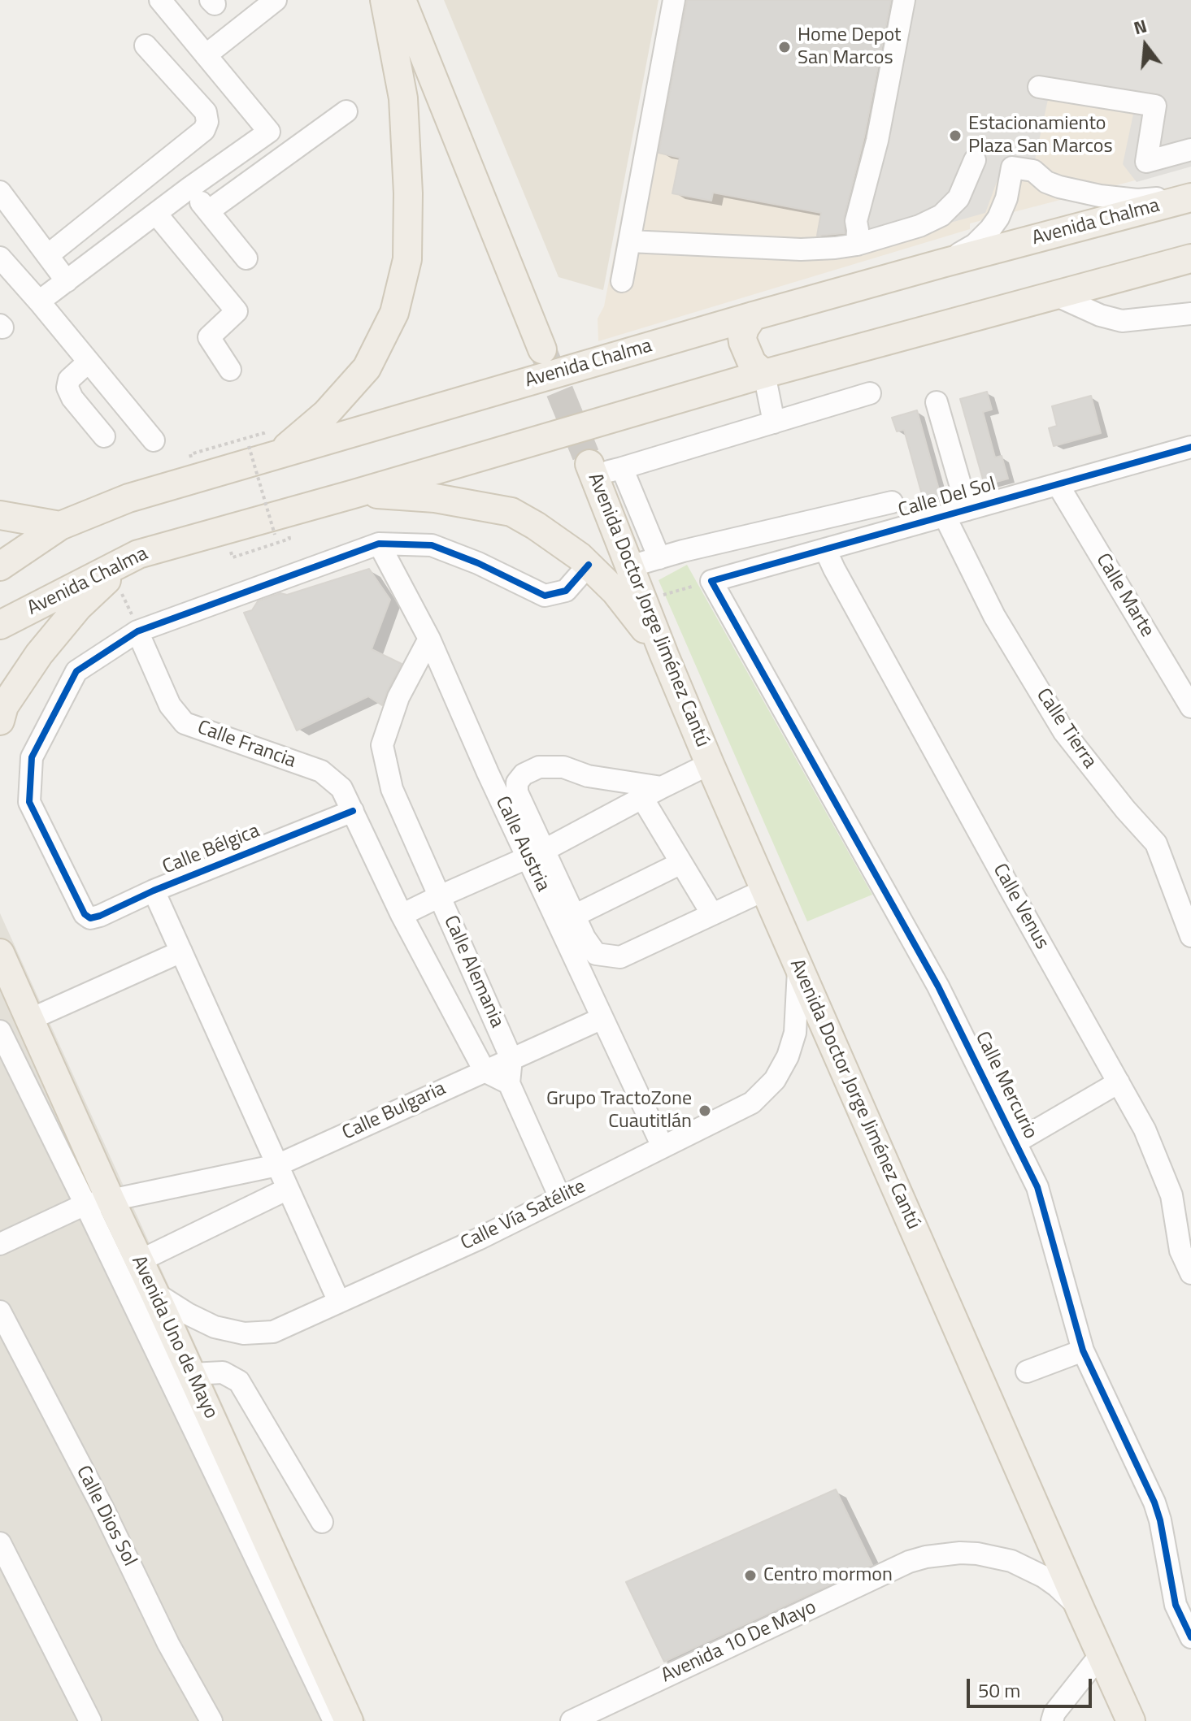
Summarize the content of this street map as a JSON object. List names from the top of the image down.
{
  "streets": {
    "main road": ["Avenida Chalma", "Avenida Doctor Jorge Jiménez Cantú", "Avenida Uno de Mayo"],
    "street": [
      "Calle Del Sol",
      "Calle Marte",
      "Calle Tierra",
      "Calle Francia",
      "Calle Austria",
      "Calle Bélgica",
      "Calle Venus",
      "Calle Alemania",
      "Calle Mercurio",
      "Calle Bulgaria",
      "Calle Vía Satélite",
      "Calle Dios Sol",
      "Avenida 10 De Mayo"
    ]
  },
  "crossings": [
    ["Calle Del Sol", "Calle Marte"],
    ["Calle Del Sol", "Calle Tierra"],
    ["Calle Del Sol", "Calle Venus"],
    ["Calle Del Sol", "Calle Mercurio"],
    ["Avenida Doctor Jorge Jiménez Cantú", "Calle Vía Satélite"],
    ["Avenida Doctor Jorge Jiménez Cantú", "Avenida 10 De Mayo"],
    ["Calle Francia", "Calle Bélgica"],
    ["Calle Francia", "Calle Bulgaria"],
    ["Calle Austria", "Calle Alemania"],
    ["Calle Austria", "Calle Bulgaria"],
    ["Calle Austria", "Calle Vía Satélite"],
    ["Calle Alemania", "Calle Bulgaria"],
    ["Calle Alemania", "Calle Vía Satélite"],
    ["Calle Bulgaria", "Avenida Uno de Mayo"],
    ["Calle Vía Satélite", "Avenida Uno de Mayo"]
  ],
  "places": [
    "Home Depot San Marcos",
    "Estacionamiento Plaza San Marcos",
    "Grupo TractoZone Cuautitlán",
    "Centro mormon"
  ],
  "scale_bar": "50 m",
  "north": "top"
}
